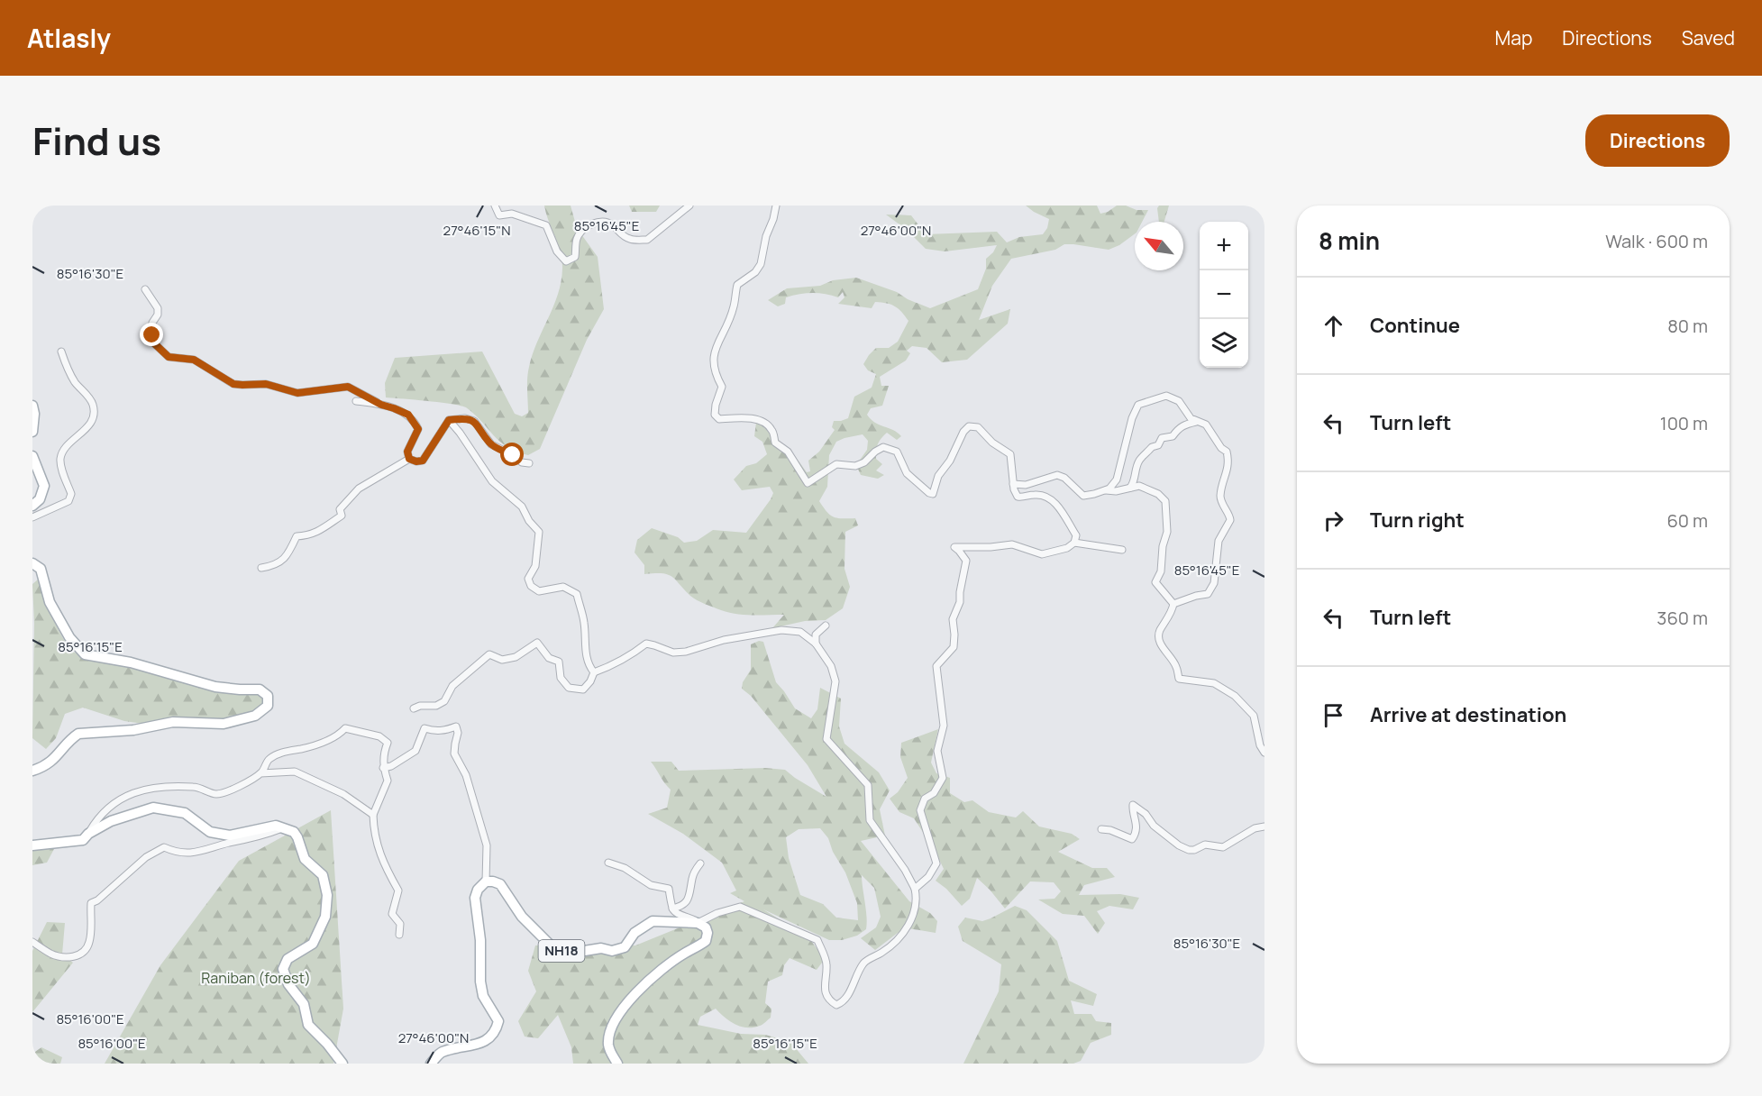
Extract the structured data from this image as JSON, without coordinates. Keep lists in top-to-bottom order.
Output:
{
  "streets": {
    "main road": ["NH18"]
  },
  "parks": ["Raniban (forest)"],
  "north": "top left",
  "page": {
    "header": "Atlasly",
    "nav": ["Map", "Directions", "Saved"],
    "title": "Find us",
    "buttons": "Directions",
    "heading": ["8 min", "Walk · 600 m"],
    "map_buttons": ["+", "−"],
    "list": [
      ["Continue", "80 m"],
      ["Turn left", "100 m"],
      ["Turn right", "60 m"],
      ["Turn left", "360 m"],
      "Arrive at destination"
    ]
  },
  "coordinates": [
    "85°16'45\"E",
    "27°46'15\"N",
    "27°46'00\"N",
    "85°16'30\"E",
    "85°16'15\"E",
    "85°16'00\"E"
  ]
}
